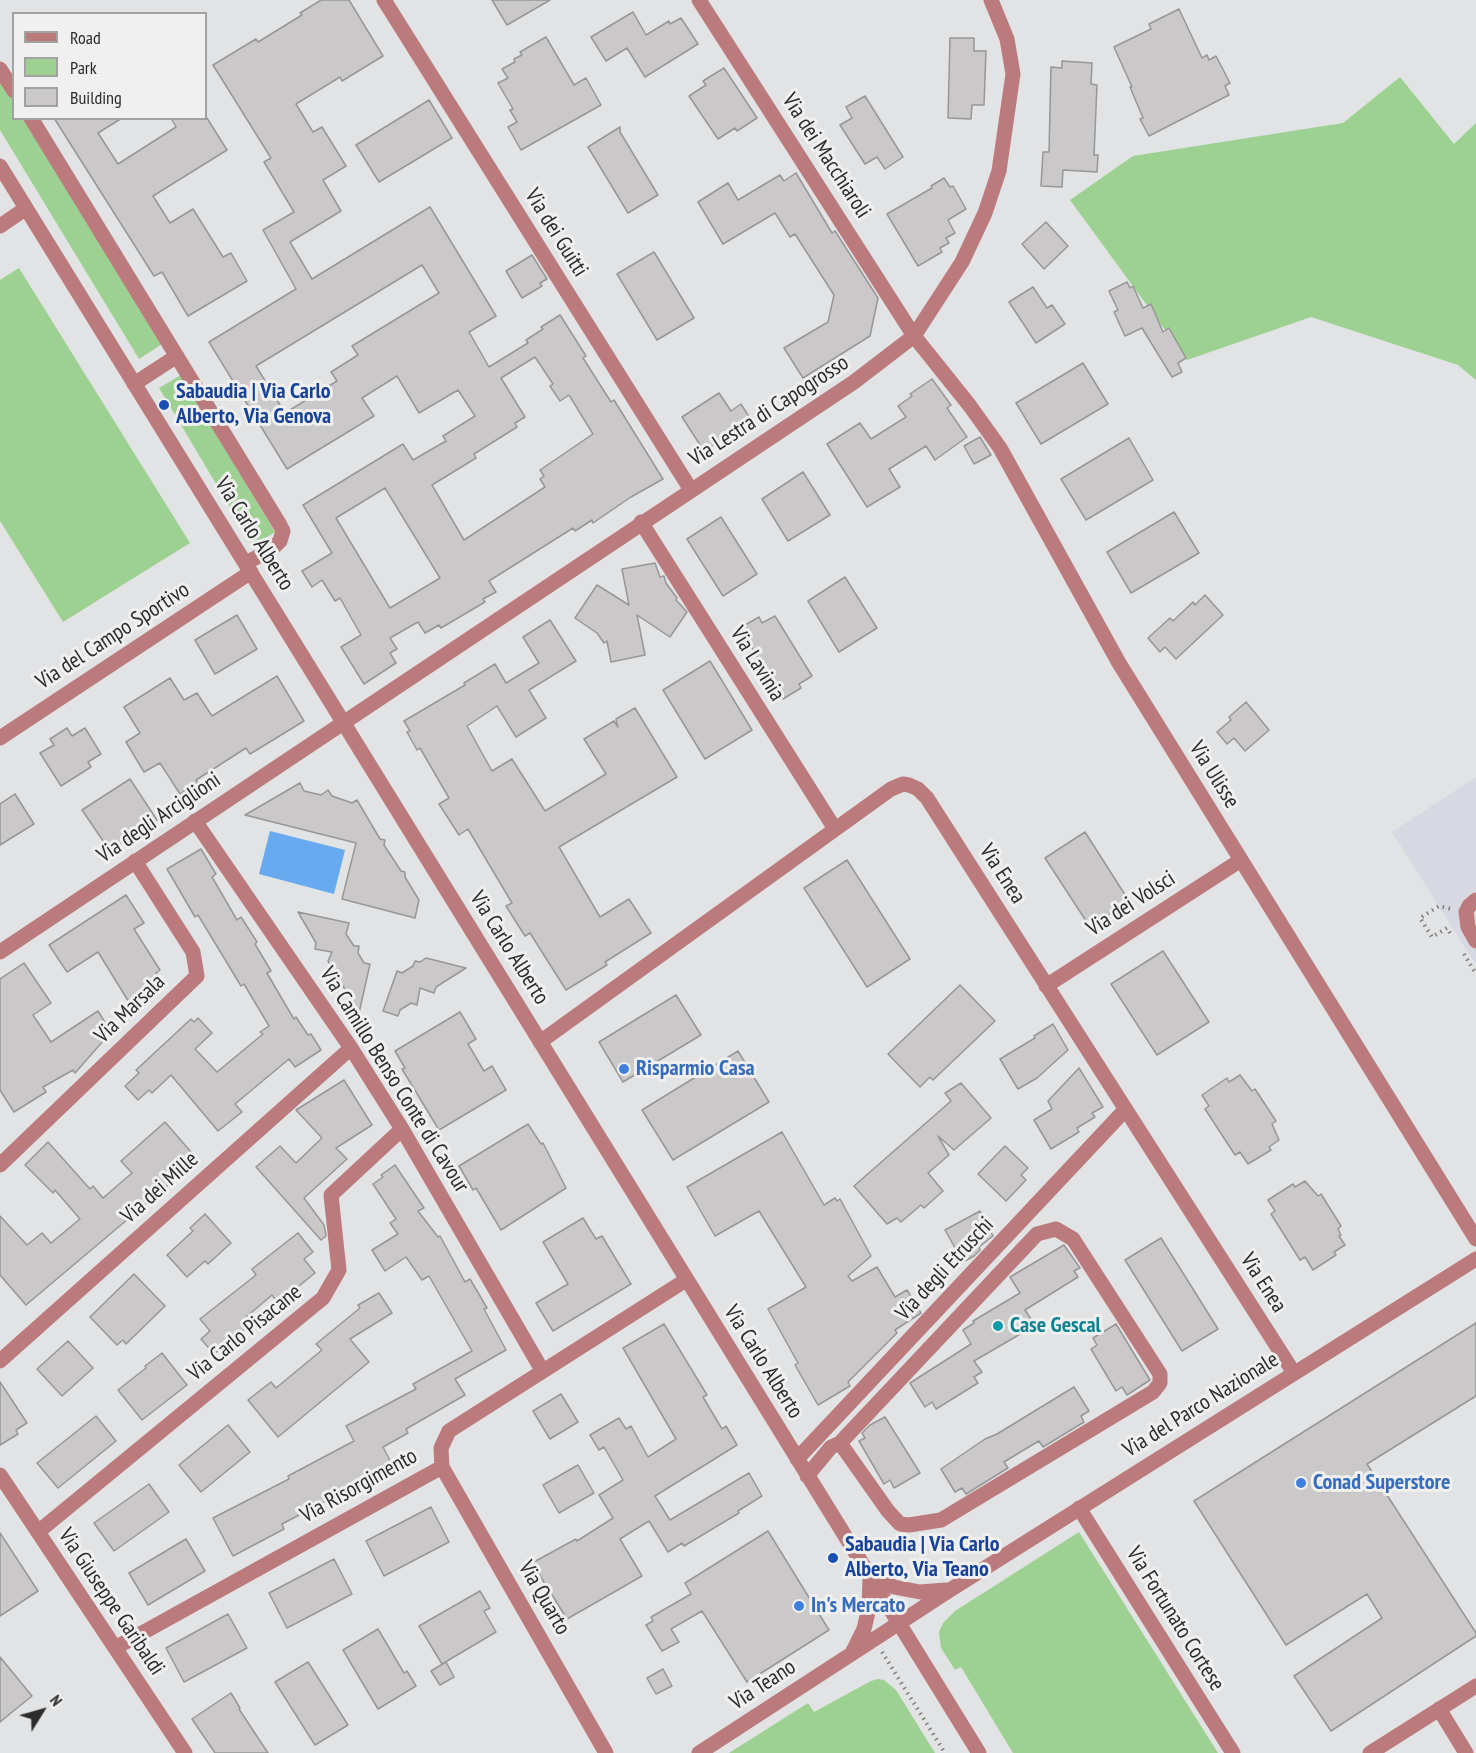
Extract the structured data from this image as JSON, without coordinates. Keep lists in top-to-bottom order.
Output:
{
  "streets": {
    "street": [
      "Via dei Macchiaroli",
      "Via dei Guitti",
      "Via Lestra di Capogrosso",
      "Via Carlo Alberto",
      "Via del Campo Sportivo",
      "Via Lavinia",
      "Via Ulisse",
      "Via degli Arciglioni",
      "Via Enea",
      "Via dei Volsci",
      "Via Marsala",
      "Via Camillo Benso Conte di Cavour",
      "Via dei Mille",
      "Via degli Etruschi",
      "Via Carlo Pisacane",
      "Via del Parco Nazionale",
      "Via Risorgimento",
      "Via Quarto",
      "Via Giuseppe Garibaldi",
      "Via Fortunato Cortese",
      "Via Teano"
    ]
  },
  "crossings": [
    ["Via dei Macchiaroli", "Via Lestra di Capogrosso"],
    ["Via dei Macchiaroli", "Via Ulisse"],
    ["Via dei Guitti", "Via Lestra di Capogrosso"],
    ["Via Lestra di Capogrosso", "Via Carlo Alberto"],
    ["Via Lestra di Capogrosso", "Via Lavinia"],
    ["Via Lestra di Capogrosso", "Via Ulisse"],
    ["Via Lestra di Capogrosso", "Via degli Arciglioni"],
    ["Via Carlo Alberto", "Via del Campo Sportivo"],
    ["Via Carlo Alberto", "Via degli Arciglioni"],
    ["Via Carlo Alberto", "Via Enea"],
    ["Via Carlo Alberto", "Via degli Etruschi"],
    ["Via Carlo Alberto", "Via del Parco Nazionale"],
    ["Via Carlo Alberto", "Via Risorgimento"],
    ["Via Carlo Alberto", "Via Teano"],
    ["Via Lavinia", "Via Enea"],
    ["Via Ulisse", "Via dei Volsci"],
    ["Via degli Arciglioni", "Via Marsala"],
    ["Via degli Arciglioni", "Via Camillo Benso Conte di Cavour"],
    ["Via Enea", "Via dei Volsci"],
    ["Via Enea", "Via degli Etruschi"],
    ["Via Enea", "Via del Parco Nazionale"],
    ["Via Camillo Benso Conte di Cavour", "Via dei Mille"],
    ["Via Camillo Benso Conte di Cavour", "Via Carlo Pisacane"],
    ["Via Camillo Benso Conte di Cavour", "Via Risorgimento"],
    ["Via Carlo Pisacane", "Via Giuseppe Garibaldi"],
    ["Via del Parco Nazionale", "Via Fortunato Cortese"],
    ["Via del Parco Nazionale", "Via Teano"],
    ["Via Risorgimento", "Via Quarto"],
    ["Via Risorgimento", "Via Giuseppe Garibaldi"]
  ],
  "places": [
    "Sabaudia | Via Carlo Alberto, Via Genova",
    "Risparmio Casa",
    "Case Gescal",
    "Conad Superstore",
    "Sabaudia | Via Carlo Alberto, Via Teano",
    "In's Mercato"
  ],
  "legend": ["Road", "Park", "Building"],
  "north": "top right"
}
